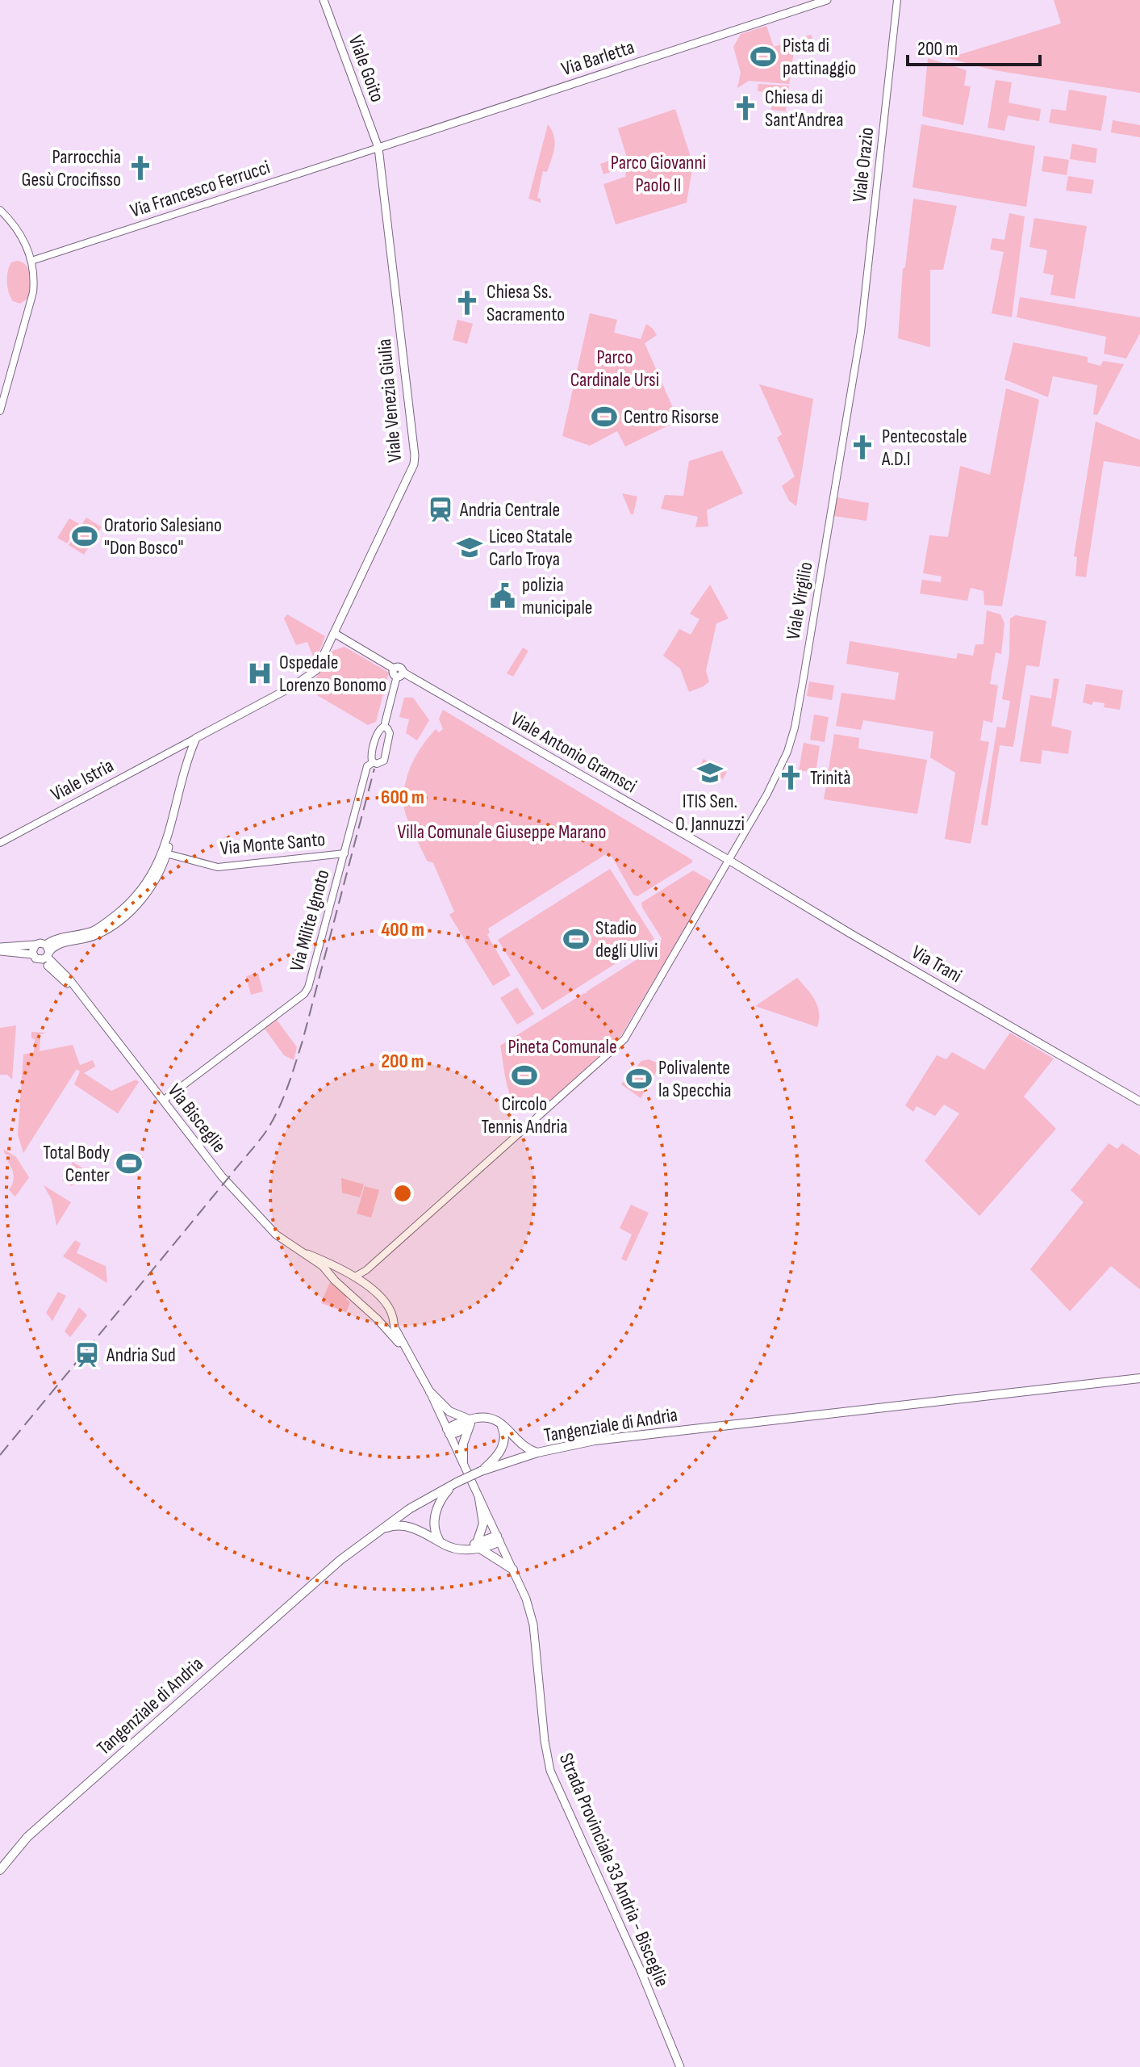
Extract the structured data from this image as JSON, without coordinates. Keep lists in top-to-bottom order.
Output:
{
  "streets": {
    "main road": [
      "Via Barletta",
      "Viale Goito",
      "Viale Venezia Giulia",
      "Viale Antonio Gramsci",
      "Viale Istria",
      "Via Trani",
      "Via Bisceglie",
      "Tangenziale di Andria",
      "Strada Provinciale 33 Andria - Bisceglie"
    ],
    "street": [
      "Viale Orazio",
      "Via Francesco Ferrucci",
      "Viale Virgilio",
      "Via Monte Santo",
      "Via Milite Ignoto"
    ]
  },
  "crossings": [
    ["Via Barletta", "Viale Goito"],
    ["Via Barletta", "Via Francesco Ferrucci"],
    ["Via Barletta", "Viale Venezia Giulia"],
    ["Viale Goito", "Via Francesco Ferrucci"],
    ["Viale Goito", "Viale Venezia Giulia"],
    ["Viale Orazio", "Viale Virgilio"],
    ["Via Francesco Ferrucci", "Viale Venezia Giulia"],
    ["Viale Venezia Giulia", "Viale Antonio Gramsci"],
    ["Viale Venezia Giulia", "Viale Istria"],
    ["Viale Virgilio", "Viale Antonio Gramsci"],
    ["Viale Virgilio", "Via Trani"],
    ["Viale Virgilio", "Via Bisceglie"],
    ["Viale Antonio Gramsci", "Viale Istria"],
    ["Viale Antonio Gramsci", "Via Milite Ignoto"],
    ["Viale Antonio Gramsci", "Via Trani"],
    ["Via Monte Santo", "Via Milite Ignoto"],
    ["Via Milite Ignoto", "Via Bisceglie"],
    ["Via Bisceglie", "Strada Provinciale 33 Andria - Bisceglie"]
  ],
  "parks": [
    "Parco Giovanni Paolo II",
    "Parco Cardinale Ursi",
    "Villa Comunale Giuseppe Marano",
    "Pineta Comunale"
  ],
  "places": {
    "sports": [
      "Pista di pattinaggio",
      "Centro Risorse",
      "Oratorio Salesiano \"Don Bosco\"",
      "Stadio degli Ulivi",
      "Circolo Tennis Andria",
      "Polivalente la Specchia",
      "Total Body Center"
    ],
    "church": [
      "Chiesa di Sant'Andrea",
      "Parrocchia Gesù Crocifisso",
      "Chiesa Ss. Sacramento",
      "Pentecostale A.D.I",
      "Trinità"
    ],
    "station": ["Andria Centrale", "Andria Sud"],
    "school or university": ["Liceo Statale Carlo Troya", "ITIS Sen. O. Jannuzzi"],
    "public building": ["polizia municipale"],
    "hospital": ["Ospedale Lorenzo Bonomo"]
  },
  "scale_bar": "200 m",
  "rings": ["600 m", "400 m", "200 m"]
}
